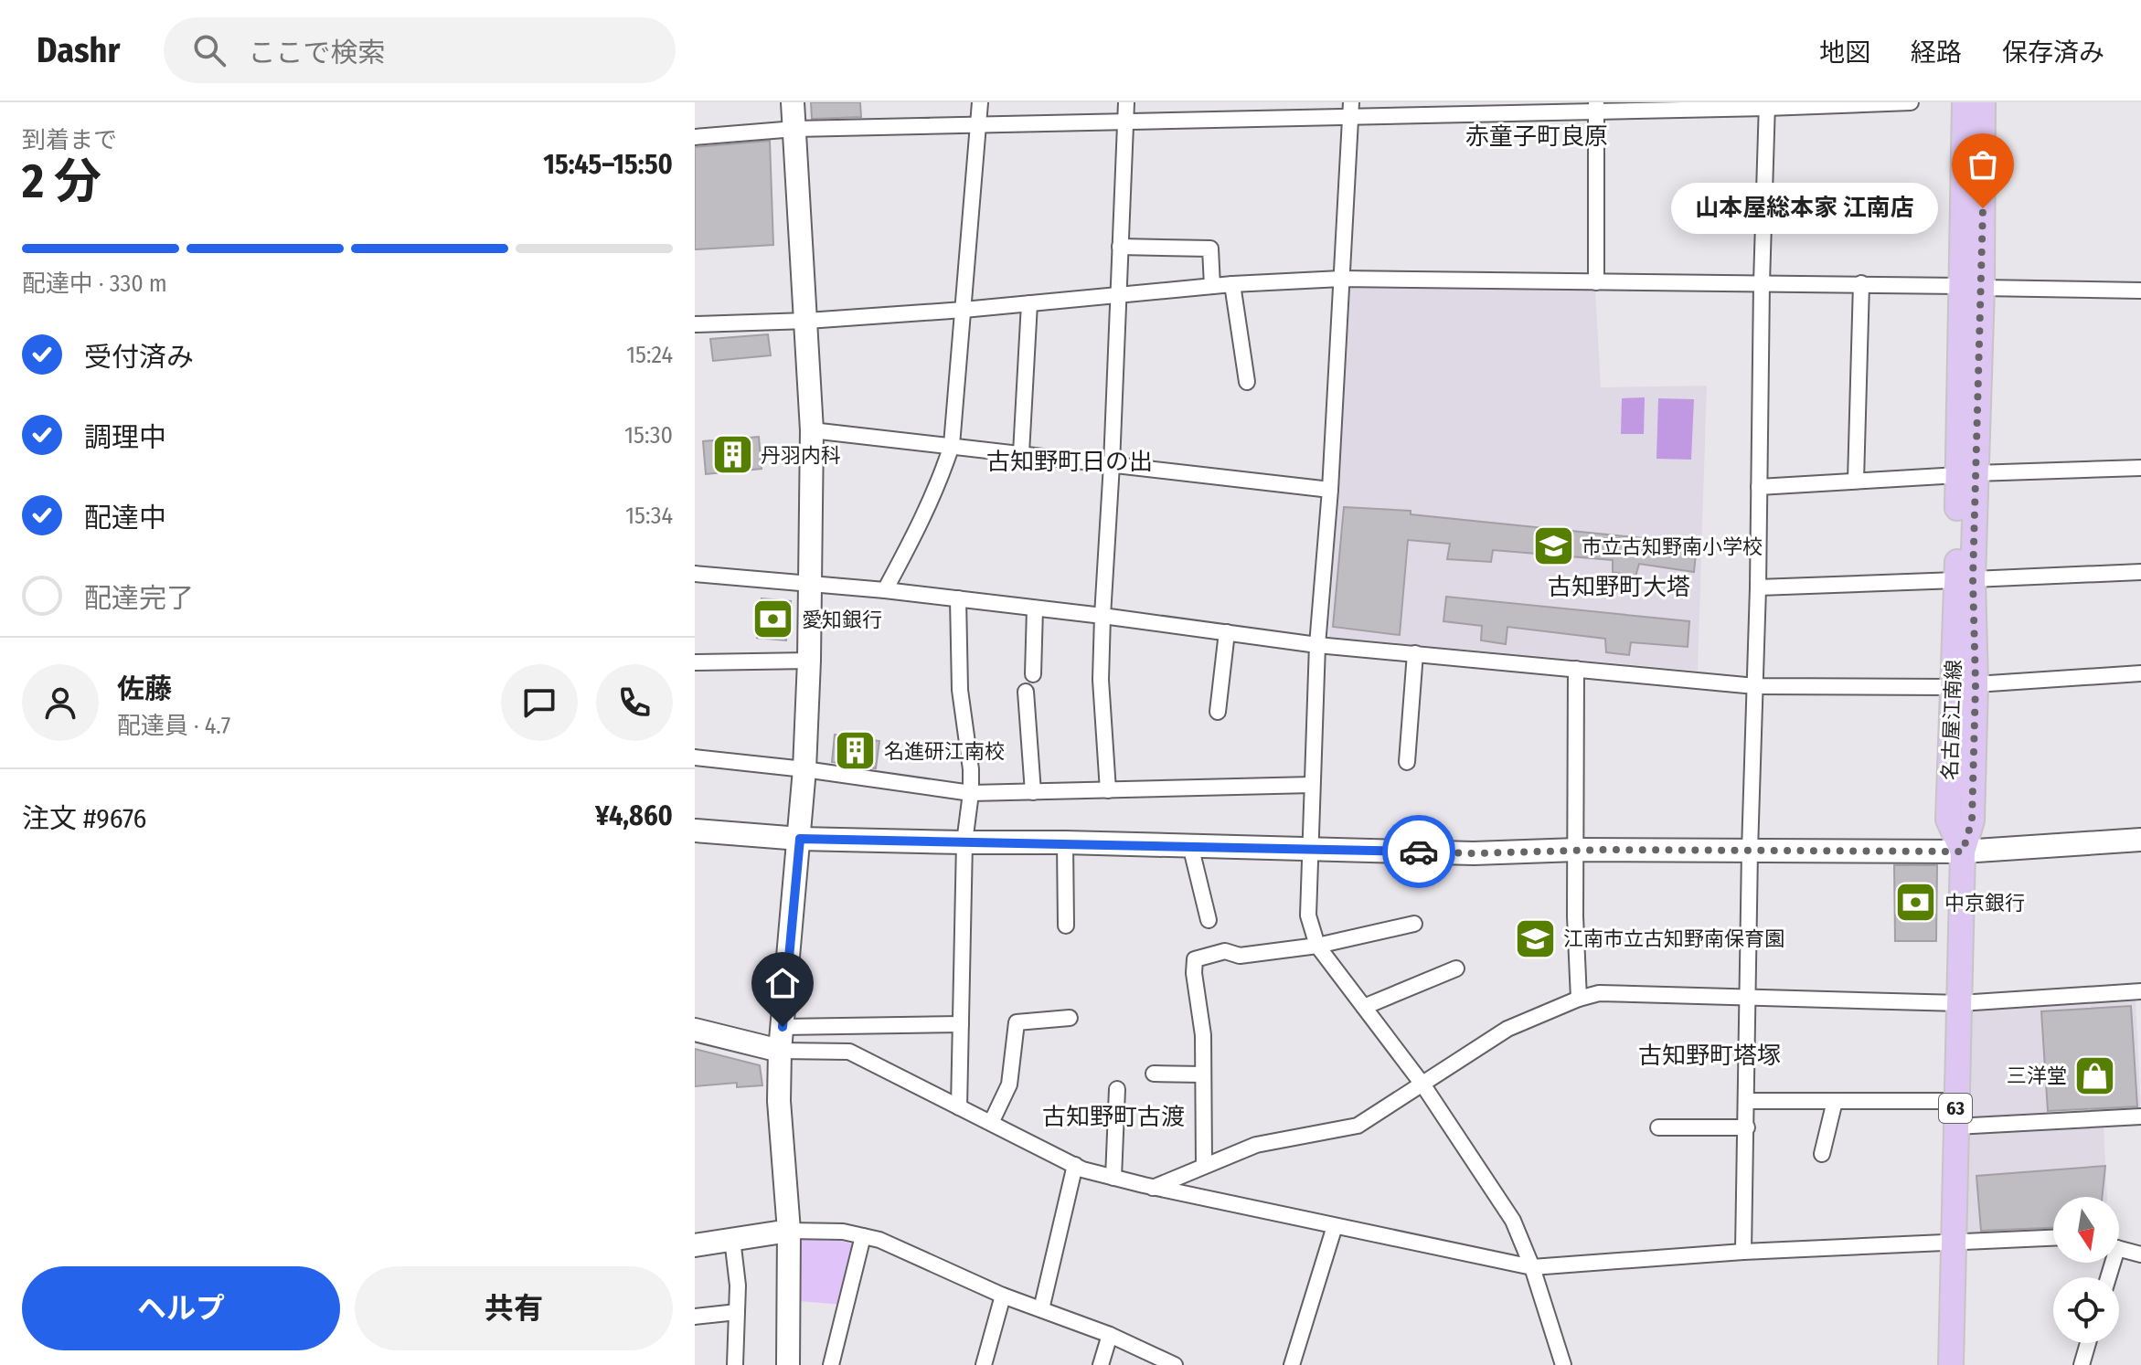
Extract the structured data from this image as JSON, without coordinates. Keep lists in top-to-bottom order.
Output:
{
  "streets": {
    "main road": ["名古屋江南線", "63"]
  },
  "districts": [
    "赤童子町良原",
    "古知野町日の出",
    "古知野町大塔",
    "古知野町塔塚",
    "古知野町古渡"
  ],
  "places": {
    "other": ["山本屋総本家 江南店"],
    "building": ["丹羽内科", "名進研江南校"],
    "school or university": ["市立古知野南小学校", "江南市立古知野南保育園"],
    "bank": ["愛知銀行", "中京銀行"],
    "shop": ["三洋堂"]
  },
  "north": "bottom",
  "page": {
    "header": "Dashr",
    "search": "ここで検索",
    "nav": ["地図", "経路", "保存済み"],
    "heading": ["2 分", "到着まで", "15:45–15:50"],
    "panel": [
      "佐藤",
      "配達員 · 4.7",
      "注文 #9676",
      "¥4,860"
    ],
    "bubble": "山本屋総本家 江南店",
    "bar": "配達中 · 330 m",
    "list": [
      ["受付済み", "15:24"],
      ["調理中", "15:30"],
      ["配達中", "15:34"],
      "配達完了"
    ],
    "buttons": ["ヘルプ", "共有"]
  }
}
